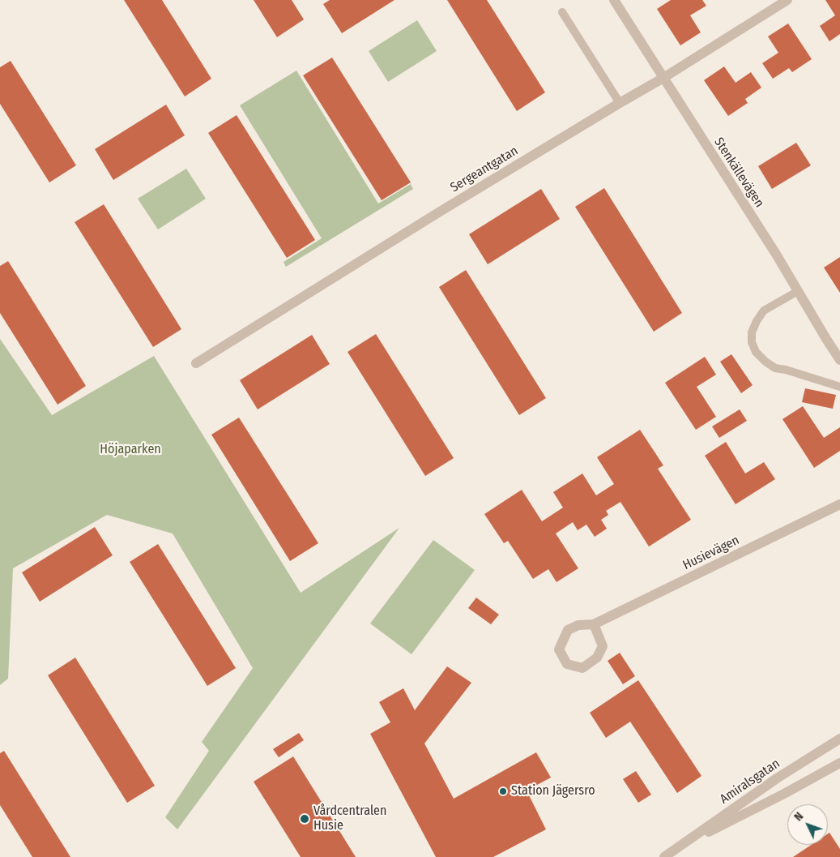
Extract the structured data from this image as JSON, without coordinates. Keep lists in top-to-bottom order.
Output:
{
  "streets": {
    "street": [
      "Sergeantgatan",
      "Stenkällevägen",
      "Husievägen",
      "Amiralsgatan"
    ]
  },
  "crossings": [
    ["Sergeantgatan", "Stenkällevägen"]
  ],
  "parks": ["Höjaparken"],
  "places": ["Station Jägersro", "Vårdcentralen Husie"],
  "north": "top left"
}
